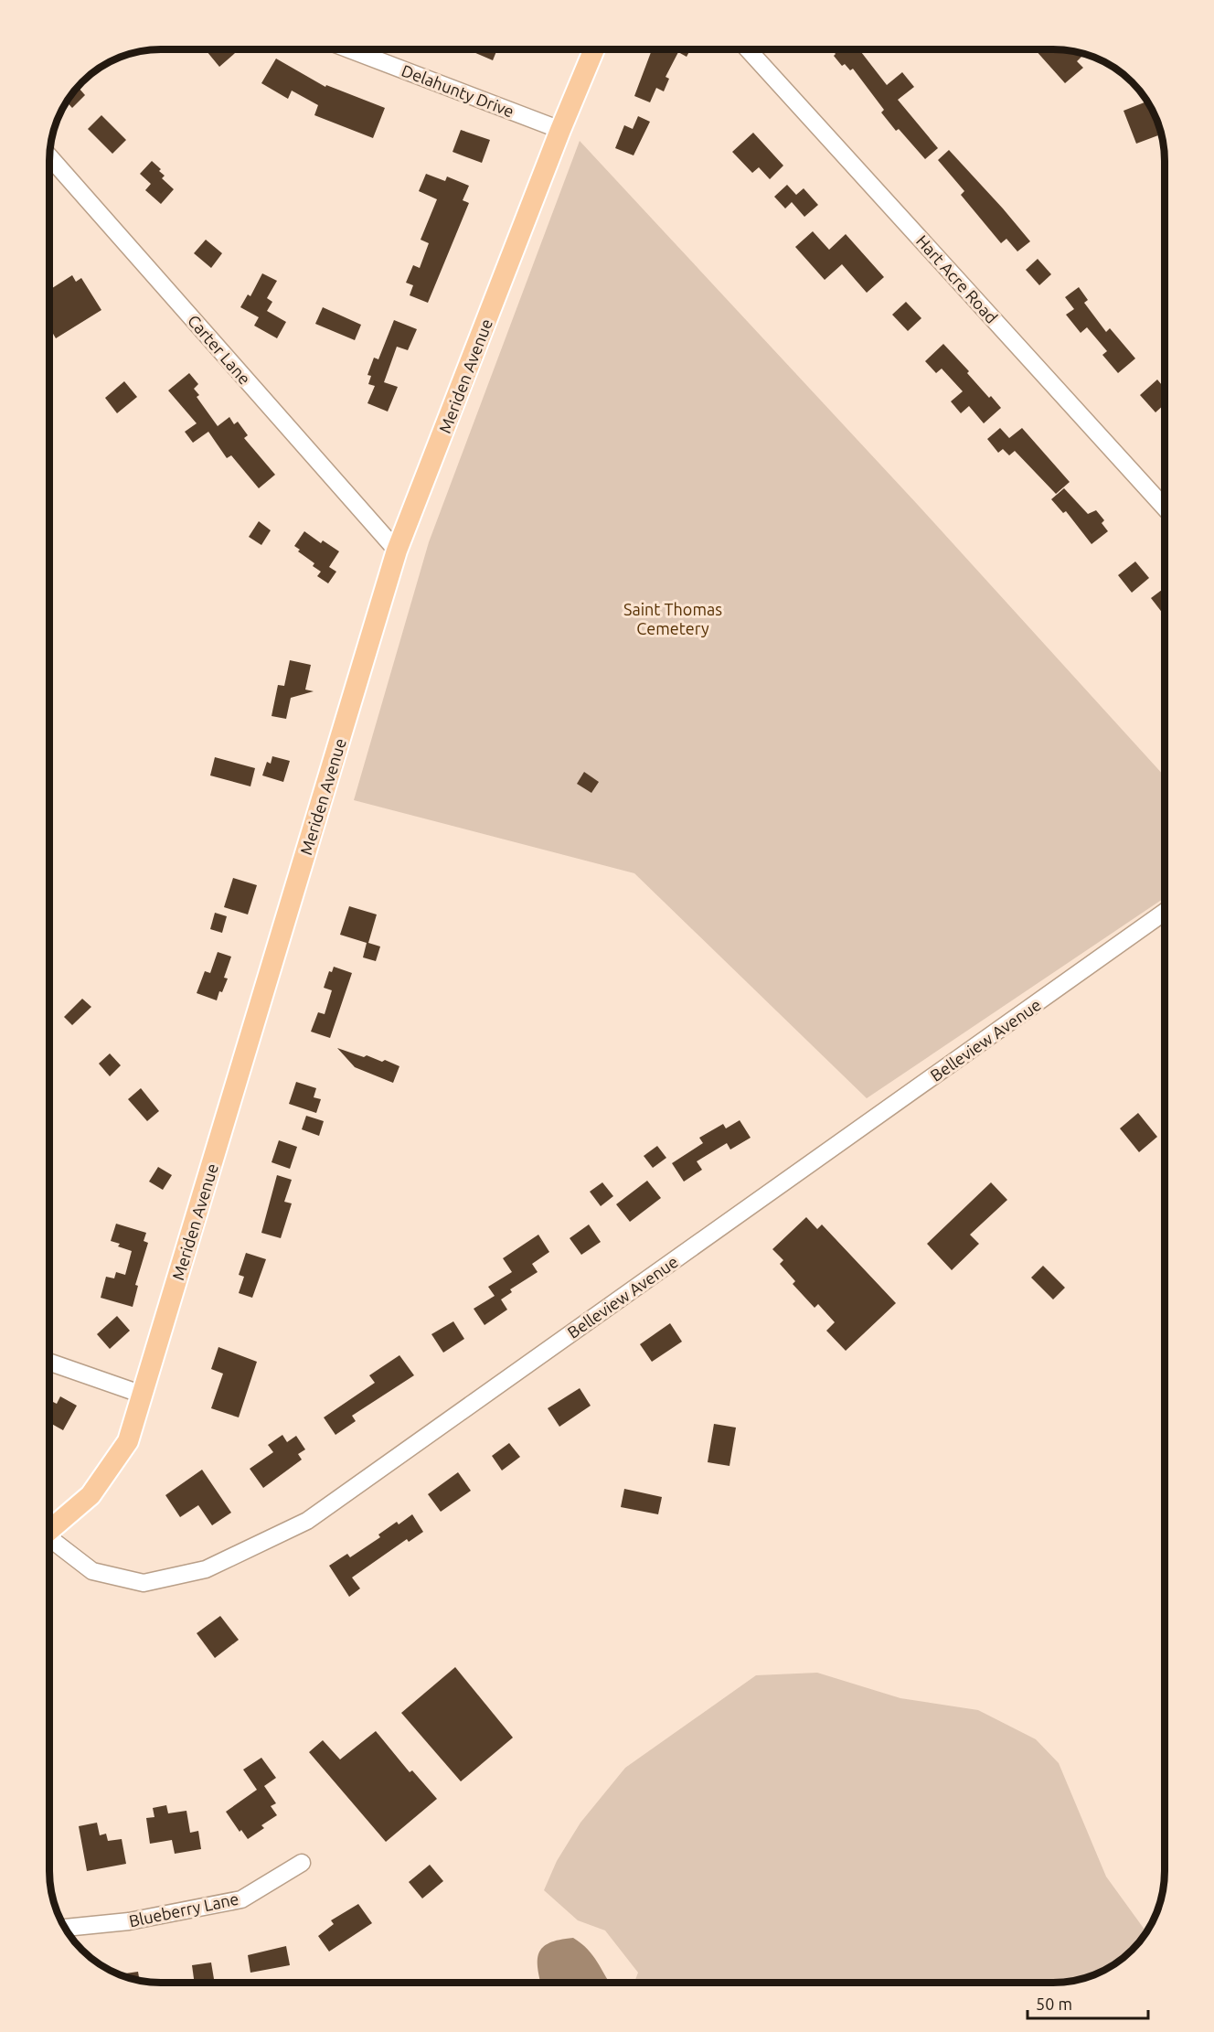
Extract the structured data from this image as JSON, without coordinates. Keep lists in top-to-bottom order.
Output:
{
  "streets": {
    "main road": ["Meriden Avenue"],
    "street": [
      "Delahunty Drive",
      "Hart Acre Road",
      "Carter Lane",
      "Belleview Avenue",
      "Blueberry Lane"
    ]
  },
  "crossings": [
    ["Delahunty Drive", "Meriden Avenue"],
    ["Carter Lane", "Meriden Avenue"]
  ],
  "parks": ["Saint Thomas Cemetery"],
  "scale_bar": "50 m"
}
